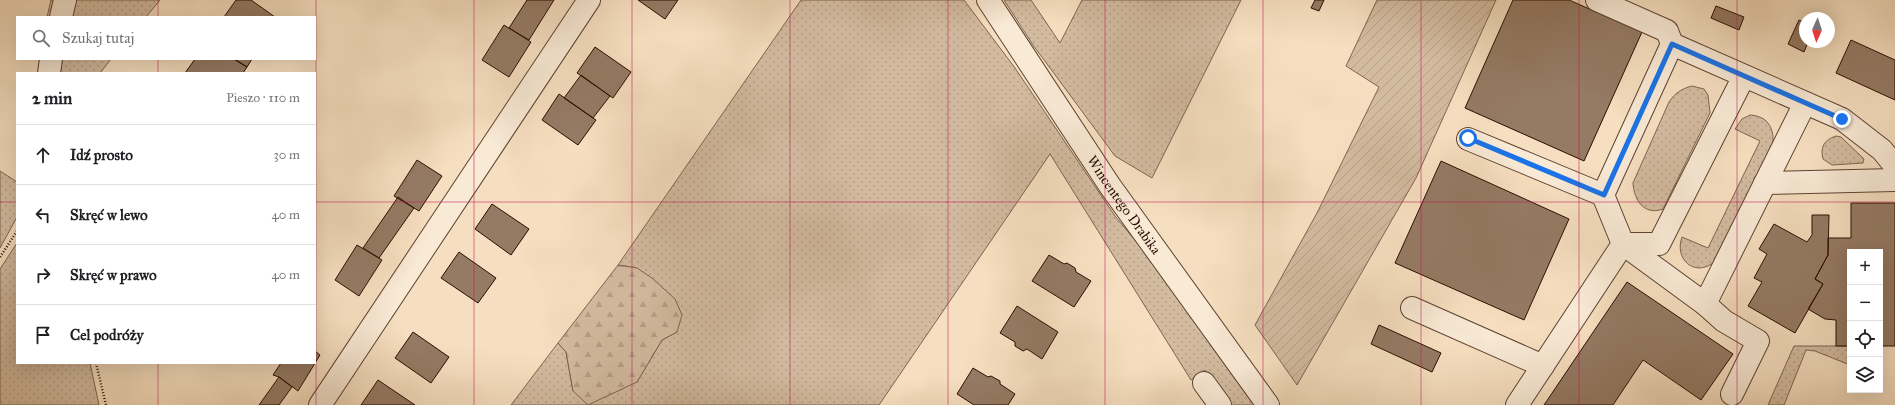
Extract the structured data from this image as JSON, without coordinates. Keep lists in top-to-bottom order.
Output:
{
  "streets": {
    "street": ["Wincentego Drabika"]
  },
  "north": "bottom",
  "page": {
    "search": "Szukaj tutaj",
    "heading": ["2 min", "Pieszo · 110 m"],
    "list": [
      ["Idź prosto", "30 m"],
      ["Skręć w lewo", "40 m"],
      ["Skręć w prawo", "40 m"],
      "Cel podróży"
    ],
    "map_buttons": ["+", "−"]
  }
}
